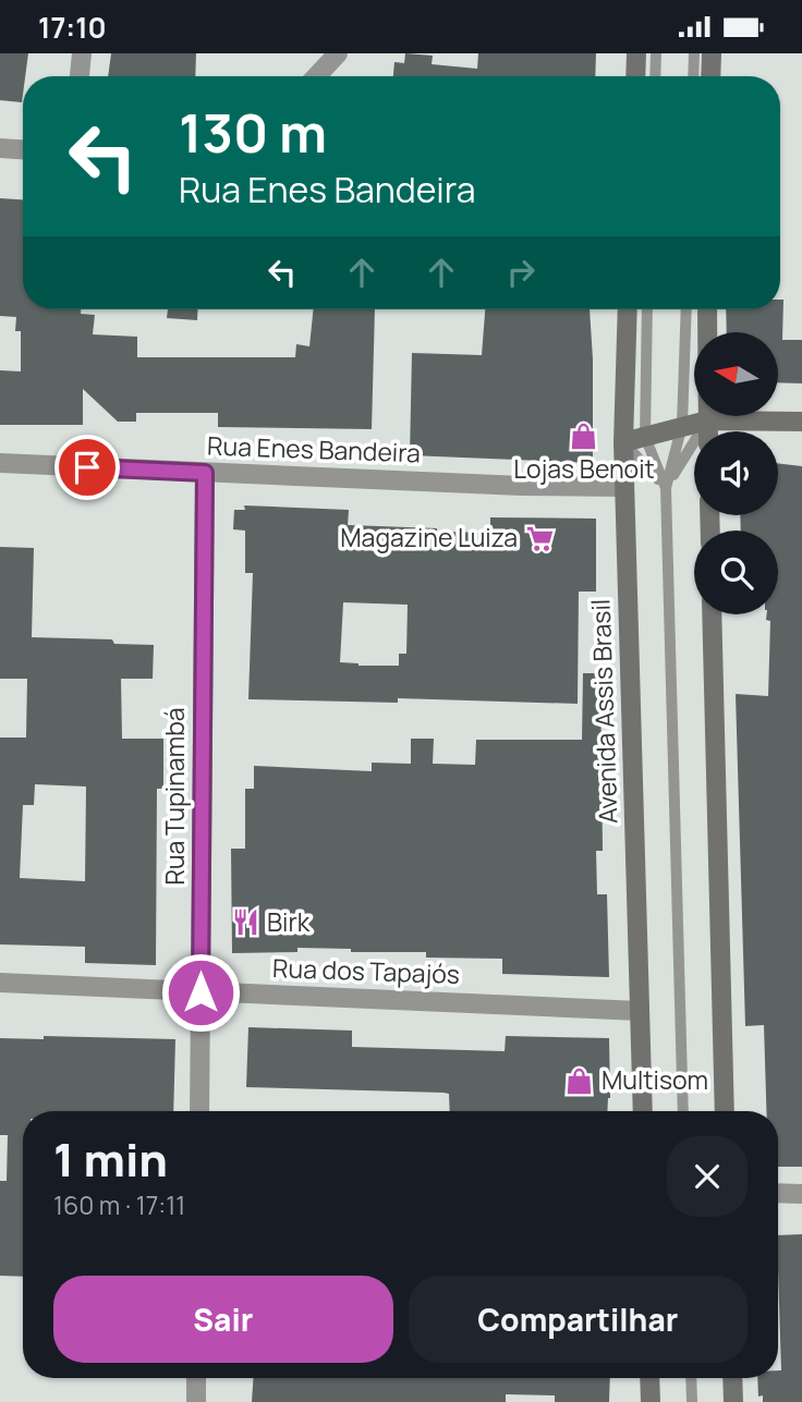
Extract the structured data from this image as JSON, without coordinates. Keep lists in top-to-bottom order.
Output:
{
  "streets": {
    "main road": ["Avenida Assis Brasil"],
    "street": ["Rua Enes Bandeira", "Rua Tupinambá", "Rua dos Tapajós"]
  },
  "crossings": [
    ["Rua Enes Bandeira", "Avenida Assis Brasil"],
    ["Rua Enes Bandeira", "Rua Tupinambá"],
    ["Avenida Assis Brasil", "Rua dos Tapajós"],
    ["Rua Tupinambá", "Rua dos Tapajós"]
  ],
  "places": {
    "shop": ["Lojas Benoit", "Multisom"],
    "supermarket": ["Magazine Luiza"],
    "restaurant": ["Birk"]
  },
  "north": "left",
  "page": {
    "status": "17:10",
    "turn": ["130 m", "Rua Enes Bandeira"],
    "heading": ["1 min", "160 m · 17:11"],
    "buttons": ["Sair", "Compartilhar"]
  }
}
